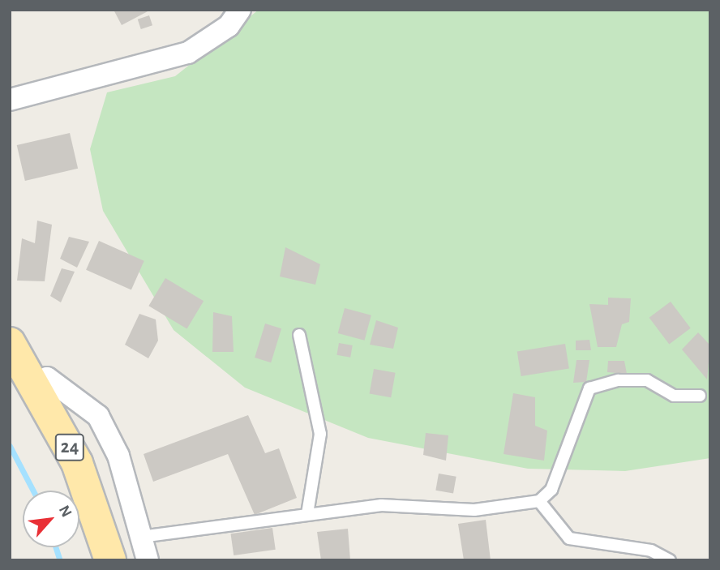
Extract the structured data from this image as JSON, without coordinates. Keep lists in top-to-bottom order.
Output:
{
  "streets": {
    "main road": ["24"]
  },
  "north": "top right"
}
